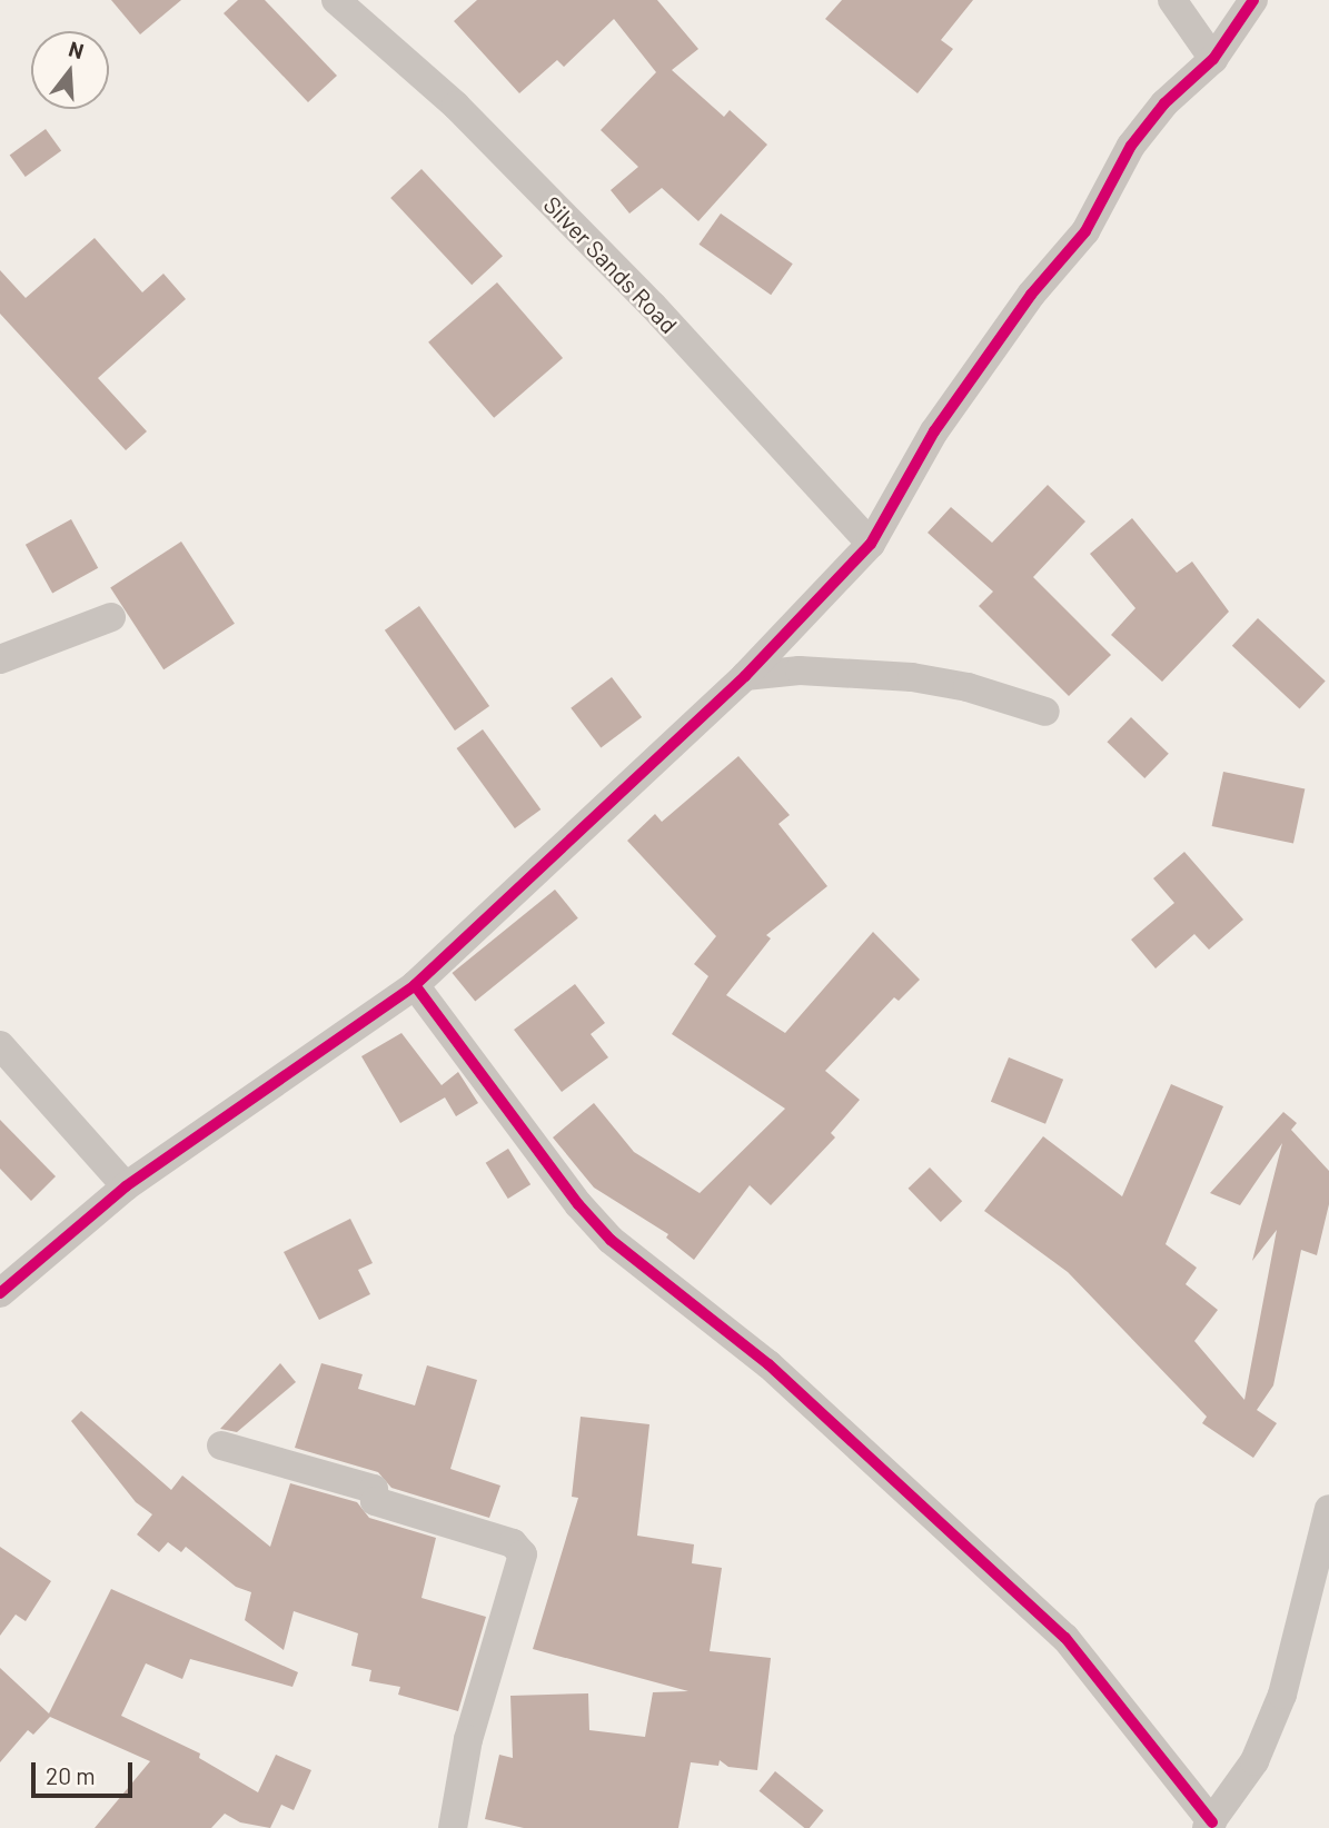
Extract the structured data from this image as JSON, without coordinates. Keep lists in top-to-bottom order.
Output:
{
  "streets": {
    "street": ["Silver Sands Road"]
  },
  "scale_bar": "20 m",
  "north": "top"
}
